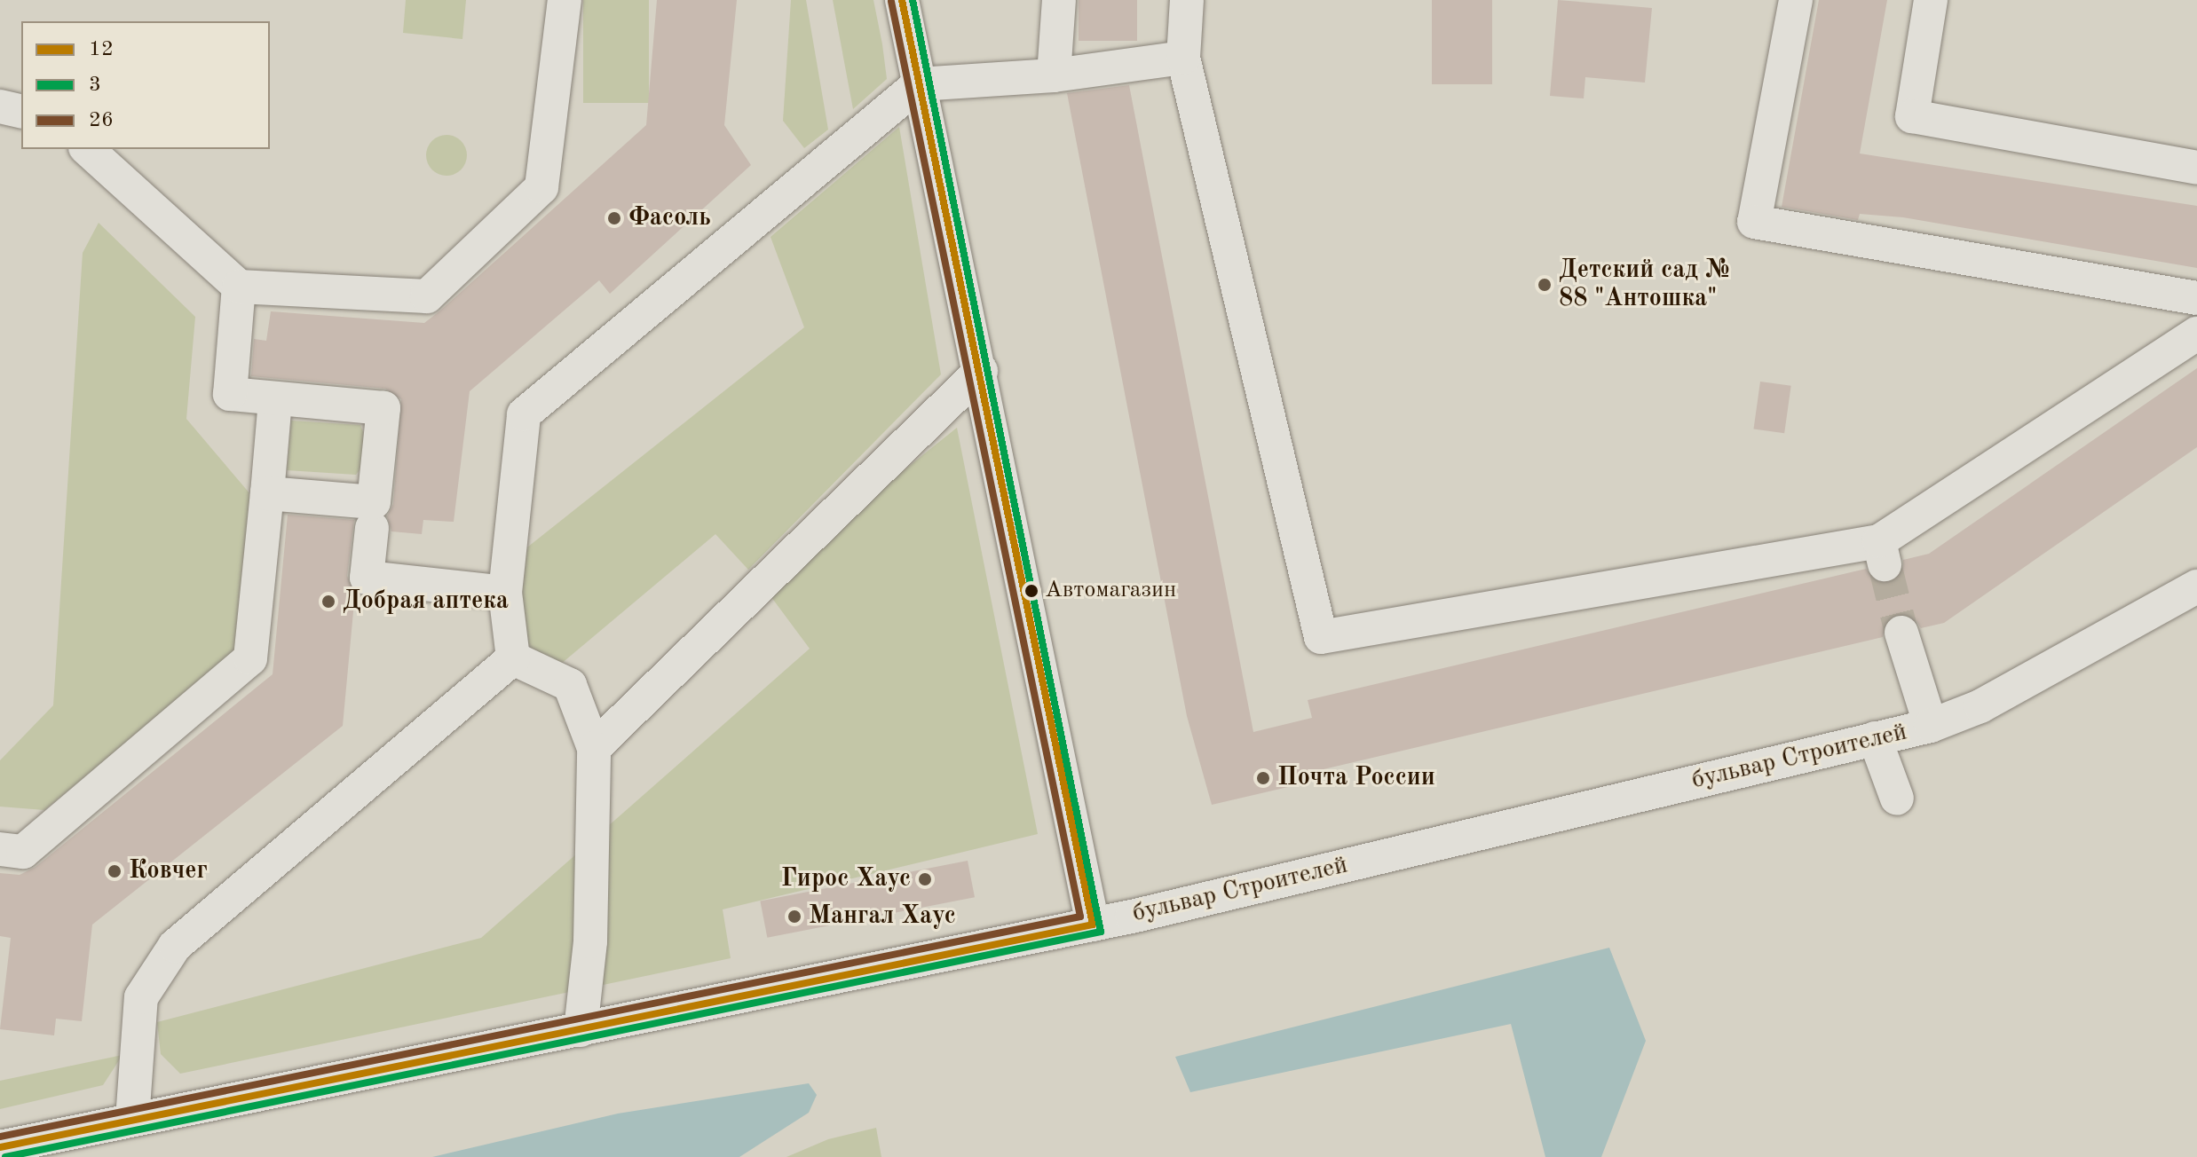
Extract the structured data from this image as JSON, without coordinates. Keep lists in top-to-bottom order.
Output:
{
  "streets": {
    "street": ["бульвар Строителей"]
  },
  "places": [
    "Фасоль",
    "Детский сад № 88 \"Антошка\"",
    "Автомагазин",
    "Добрая аптека",
    "Почта России",
    "Ковчег",
    "Гирос Хаус",
    "Мангал Хаус"
  ],
  "lines": ["transit line 12", "transit line 3", "transit line 26"],
  "legend": ["12", "3", "26"]
}
